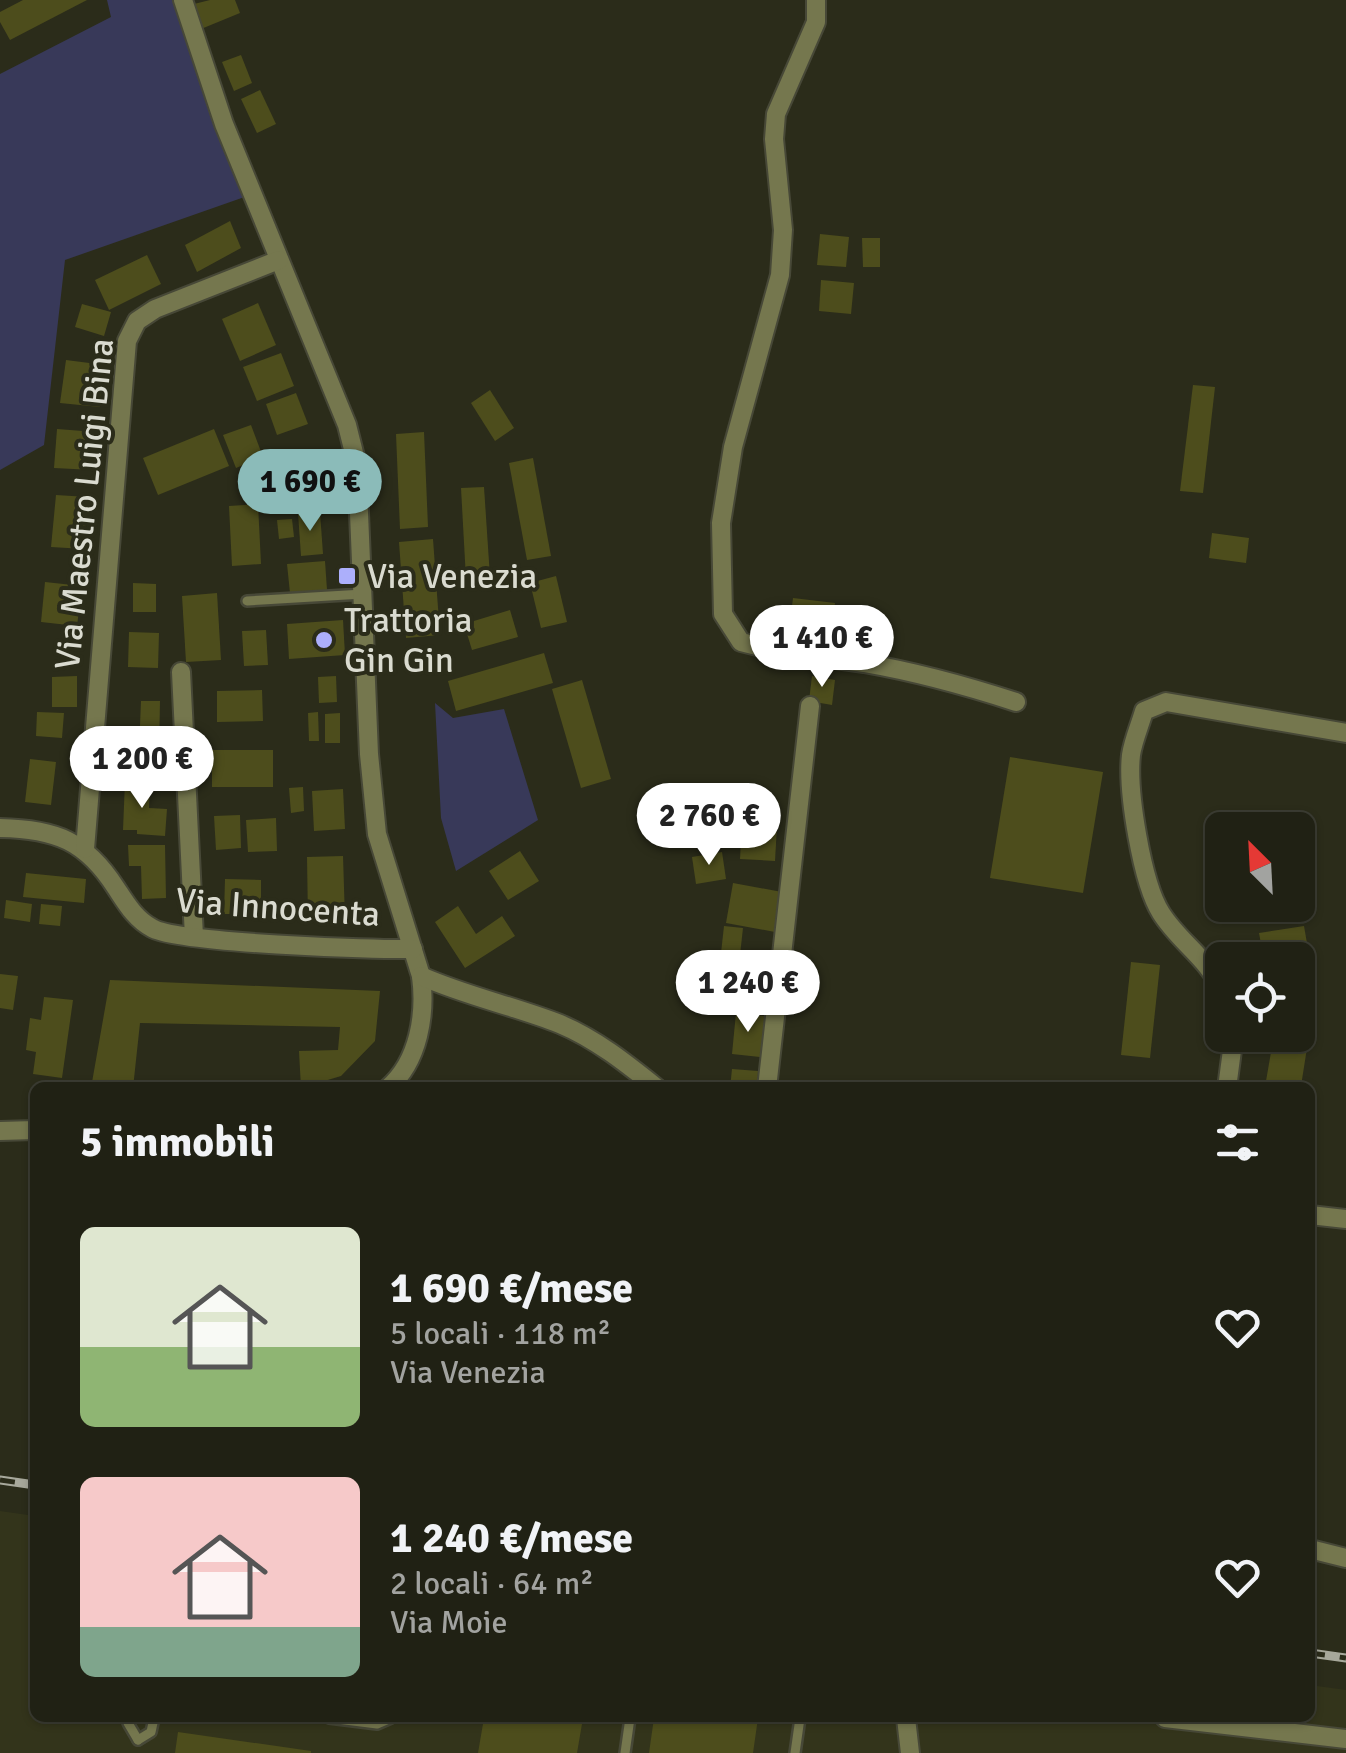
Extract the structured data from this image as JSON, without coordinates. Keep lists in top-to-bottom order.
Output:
{
  "streets": {
    "street": ["Via Maestro Luigi Bina", "Via Innocenta"]
  },
  "crossings": [
    ["Via Maestro Luigi Bina", "Via Innocenta"]
  ],
  "places": {
    "transit": ["Via Venezia"],
    "other": ["Trattoria Gin Gin"]
  },
  "north": "top left",
  "page": {
    "price": [
      "1 690 €",
      "1 410 €",
      "1 200 €",
      "2 760 €",
      "1 240 €"
    ],
    "heading": "5 immobili",
    "list": [
      {
        "name": "1 690 €/mese",
        "note": "5 locali · 118 m² · Via Venezia"
      },
      {
        "name": "1 240 €/mese",
        "note": "2 locali · 64 m² · Via Moie"
      }
    ]
  }
}
